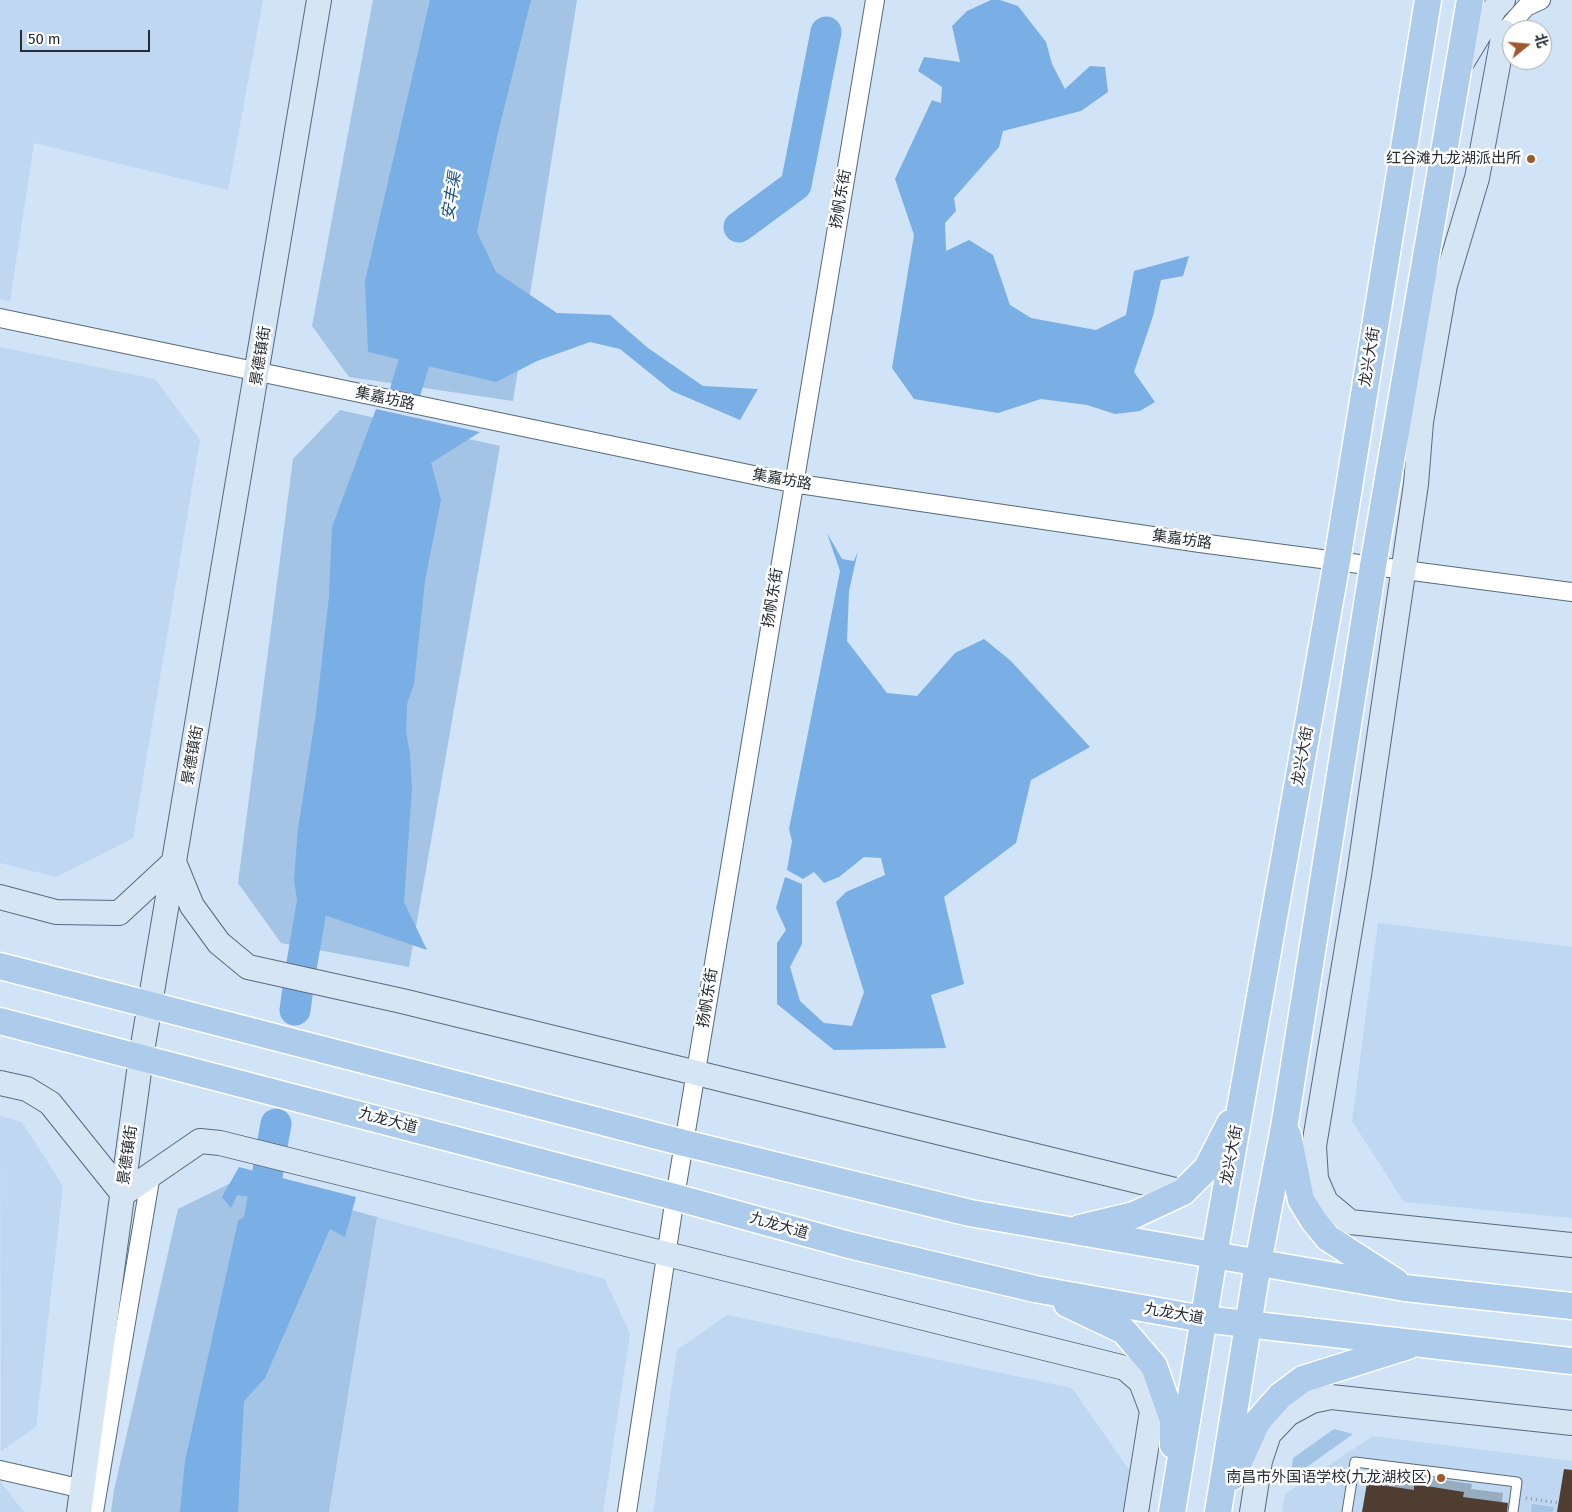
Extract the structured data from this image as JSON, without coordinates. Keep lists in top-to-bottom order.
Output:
{
  "streets": {
    "main road": ["景德镇街", "龙兴大街", "九龙大道"],
    "street": ["扬帆东街", "集嘉坊路"]
  },
  "crossings": [
    ["扬帆东街", "集嘉坊路"],
    ["扬帆东街", "九龙大道"],
    ["景德镇街", "集嘉坊路"],
    ["景德镇街", "九龙大道"],
    ["龙兴大街", "集嘉坊路"],
    ["龙兴大街", "九龙大道"]
  ],
  "water": ["安丰渠"],
  "places": ["红谷滩九龙湖派出所", "南昌市外国语学校(九龙湖校区)"],
  "scale_bar": "50 m",
  "north": "right"
}
